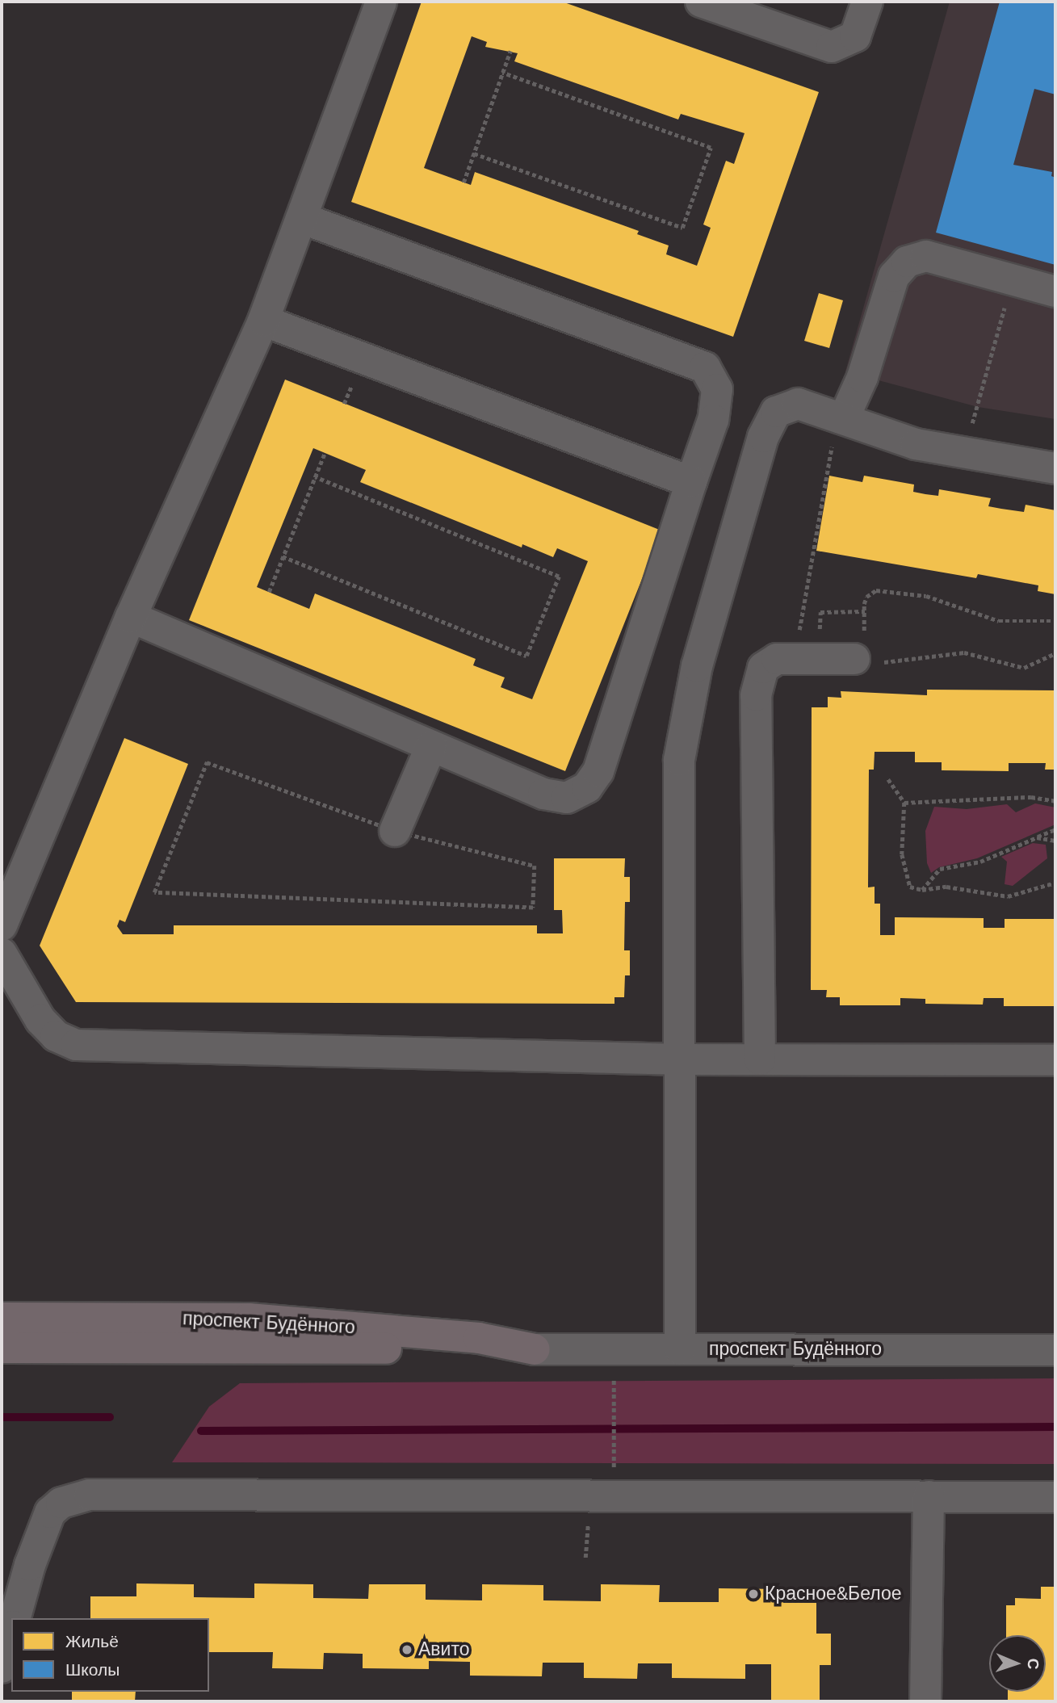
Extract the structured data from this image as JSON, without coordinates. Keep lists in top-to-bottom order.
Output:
{
  "streets": {
    "main road": ["проспект Будённого"]
  },
  "places": ["Красное&Белое", "Авито"],
  "legend": ["Жильё", "Школы"],
  "north": "right"
}
